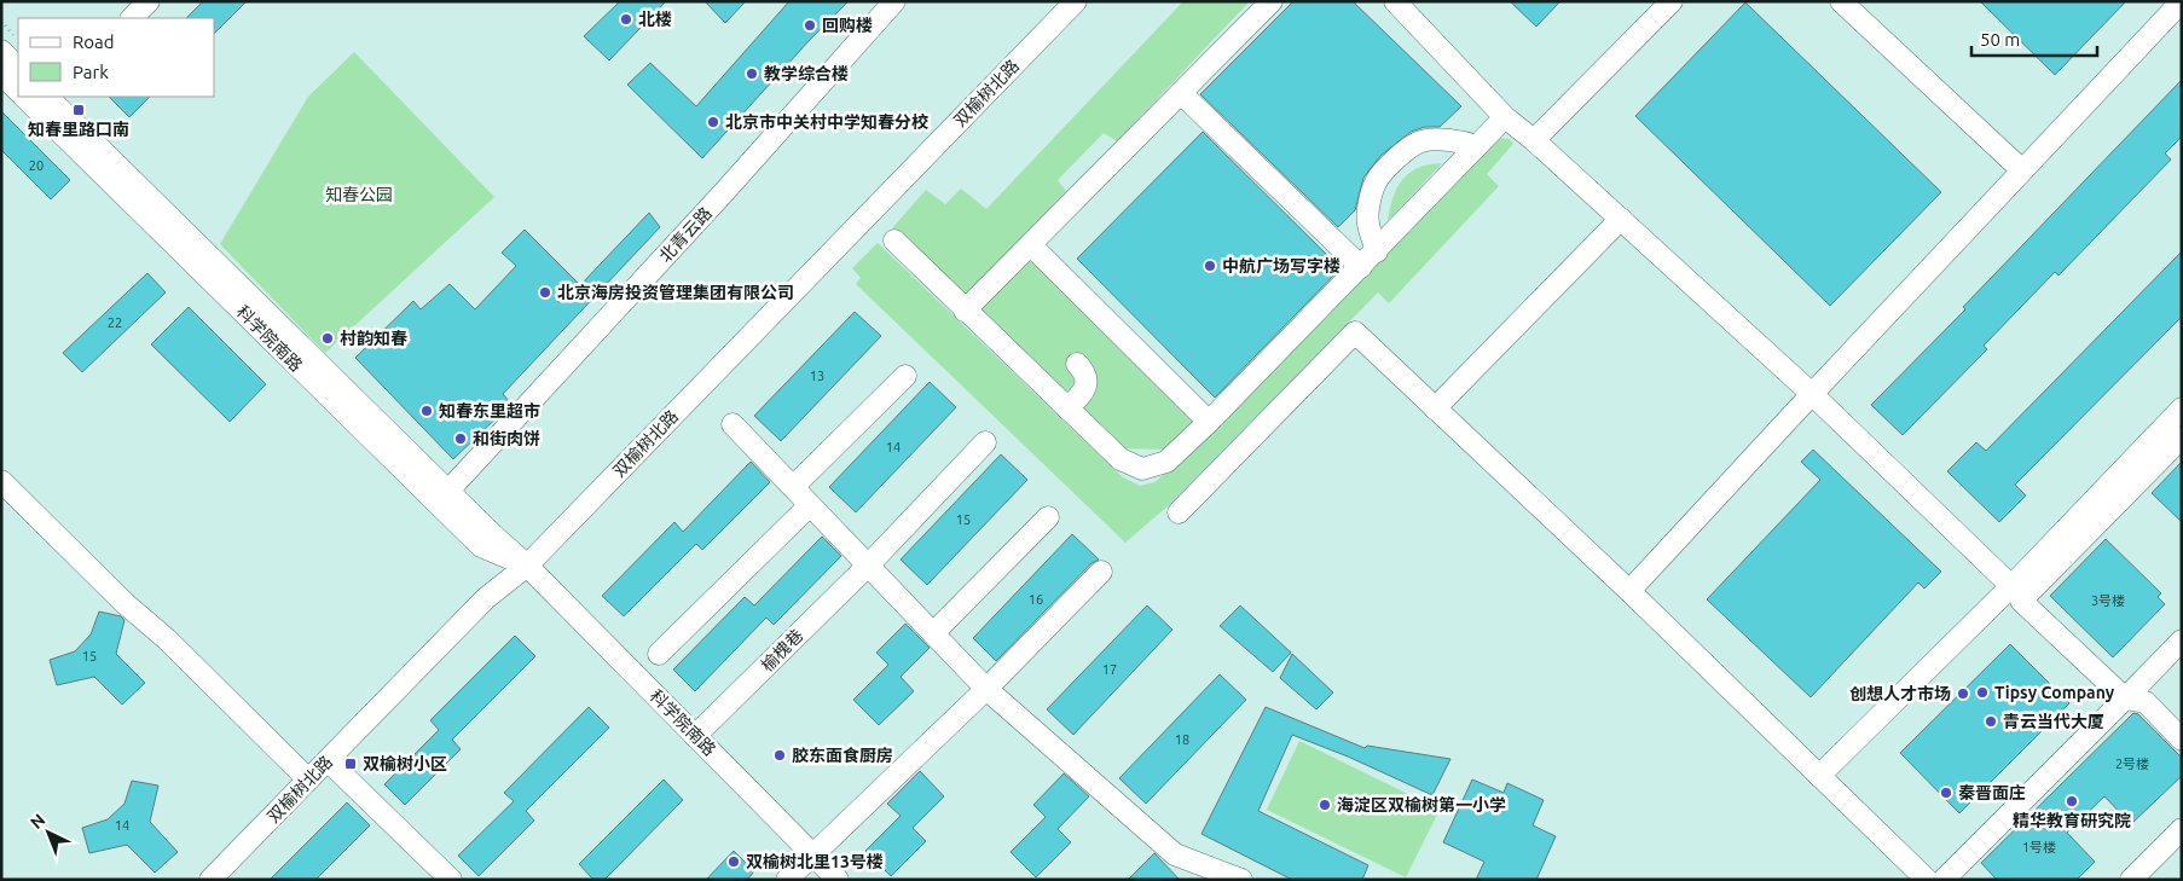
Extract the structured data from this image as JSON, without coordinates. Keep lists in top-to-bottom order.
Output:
{
  "streets": {
    "street": [
      "双榆树北路",
      "北青云路",
      "科学院南路",
      "榆槐巷"
    ]
  },
  "crossings": [
    ["双榆树北路", "科学院南路"],
    ["北青云路", "科学院南路"],
    ["科学院南路", "榆槐巷"]
  ],
  "parks": ["知春公园"],
  "places": {
    "other": [
      "北楼",
      "回购楼",
      "教学综合楼",
      "北京市中关村中学知春分校",
      "中航广场写字楼",
      "北京海房投资管理集团有限公司",
      "村韵知春",
      "知春东里超市",
      "和街肉饼",
      "Tipsy Company",
      "创想人才市场",
      "青云当代大厦",
      "胶东面食厨房",
      "秦晋面庄",
      "精华教育研究院",
      "海淀区双榆树第一小学",
      "双榆树北里13号楼"
    ],
    "transit": ["知春里路口南", "双榆树小区"]
  },
  "house_numbers": [
    "20",
    "22",
    "13",
    "14",
    "15",
    "16",
    "3号楼",
    "15",
    "17",
    "18",
    "2号楼",
    "14",
    "1号楼"
  ],
  "legend": ["Road", "Park"],
  "scale_bar": "50 m",
  "north": "top left"
}
